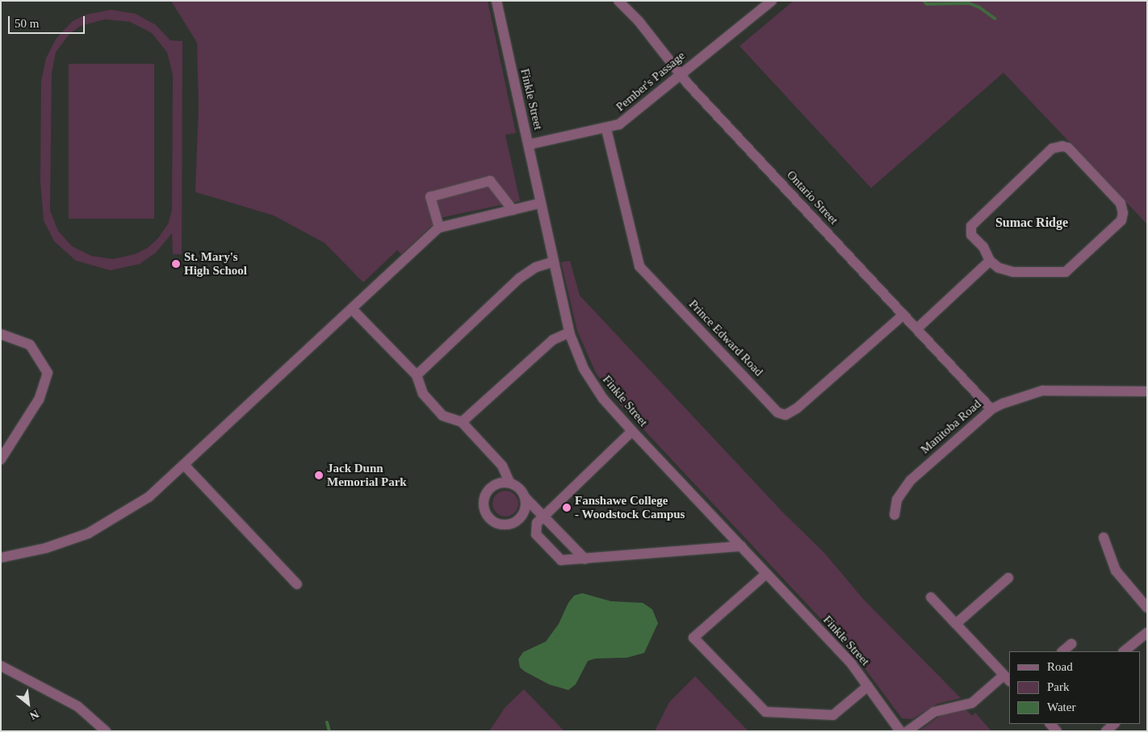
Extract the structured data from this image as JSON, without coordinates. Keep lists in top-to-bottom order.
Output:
{
  "streets": {
    "street": [
      "Pember's Passage",
      "Finkle Street",
      "Ontario Street",
      "Prince Edward Road",
      "Manitoba Road"
    ]
  },
  "crossings": [
    ["Pember's Passage", "Finkle Street"],
    ["Pember's Passage", "Ontario Street"],
    ["Pember's Passage", "Prince Edward Road"],
    ["Ontario Street", "Prince Edward Road"],
    ["Ontario Street", "Manitoba Road"]
  ],
  "districts": ["Sumac Ridge"],
  "places": ["St. Mary's High School", "Jack Dunn Memorial Park", "Fanshawe College - Woodstock Campus"],
  "legend": ["Road", "Park", "Water"],
  "scale_bar": "50 m",
  "north": "bottom right"
}
